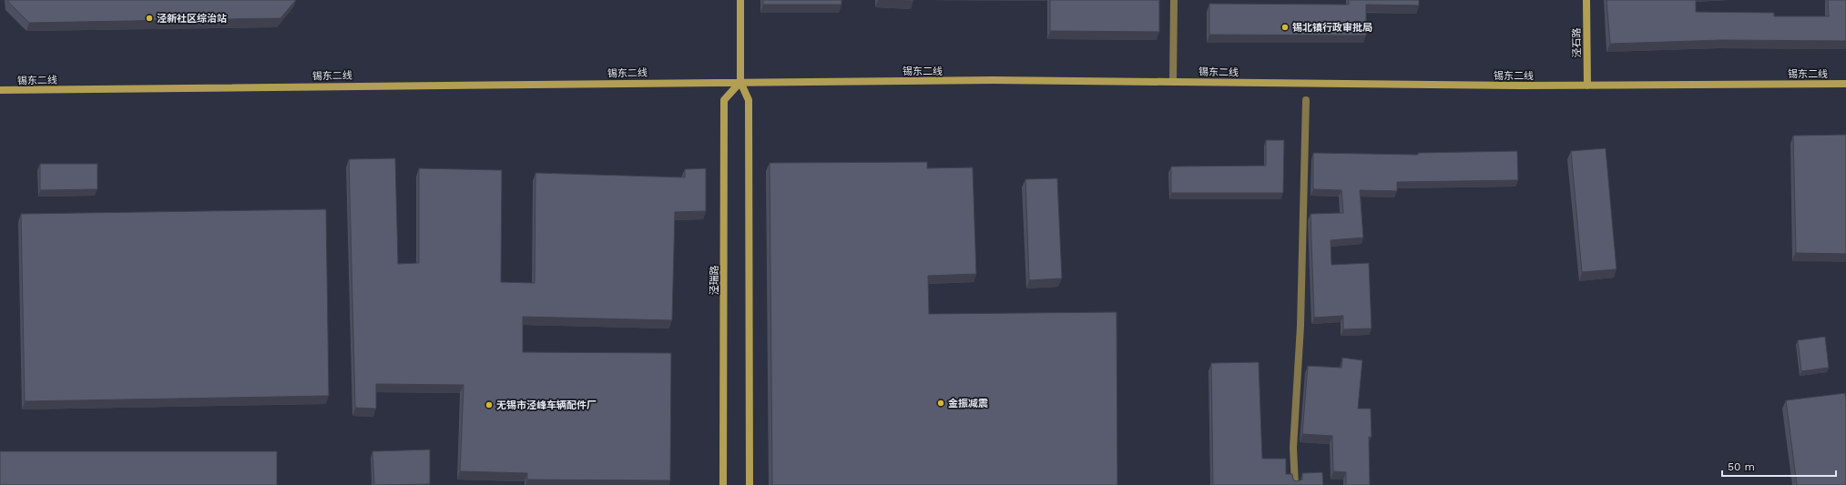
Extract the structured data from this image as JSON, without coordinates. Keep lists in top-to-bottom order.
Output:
{
  "streets": {
    "main road": ["泾石路", "锡东二线", "泾瑞路"]
  },
  "crossings": [
    ["泾石路", "锡东二线"],
    ["锡东二线", "泾瑞路"]
  ],
  "places": [
    "泾新社区综治站",
    "锡北镇行政审批局",
    "金振减震",
    "无锡市泾峰车辆配件厂"
  ],
  "scale_bar": "50 m"
}
